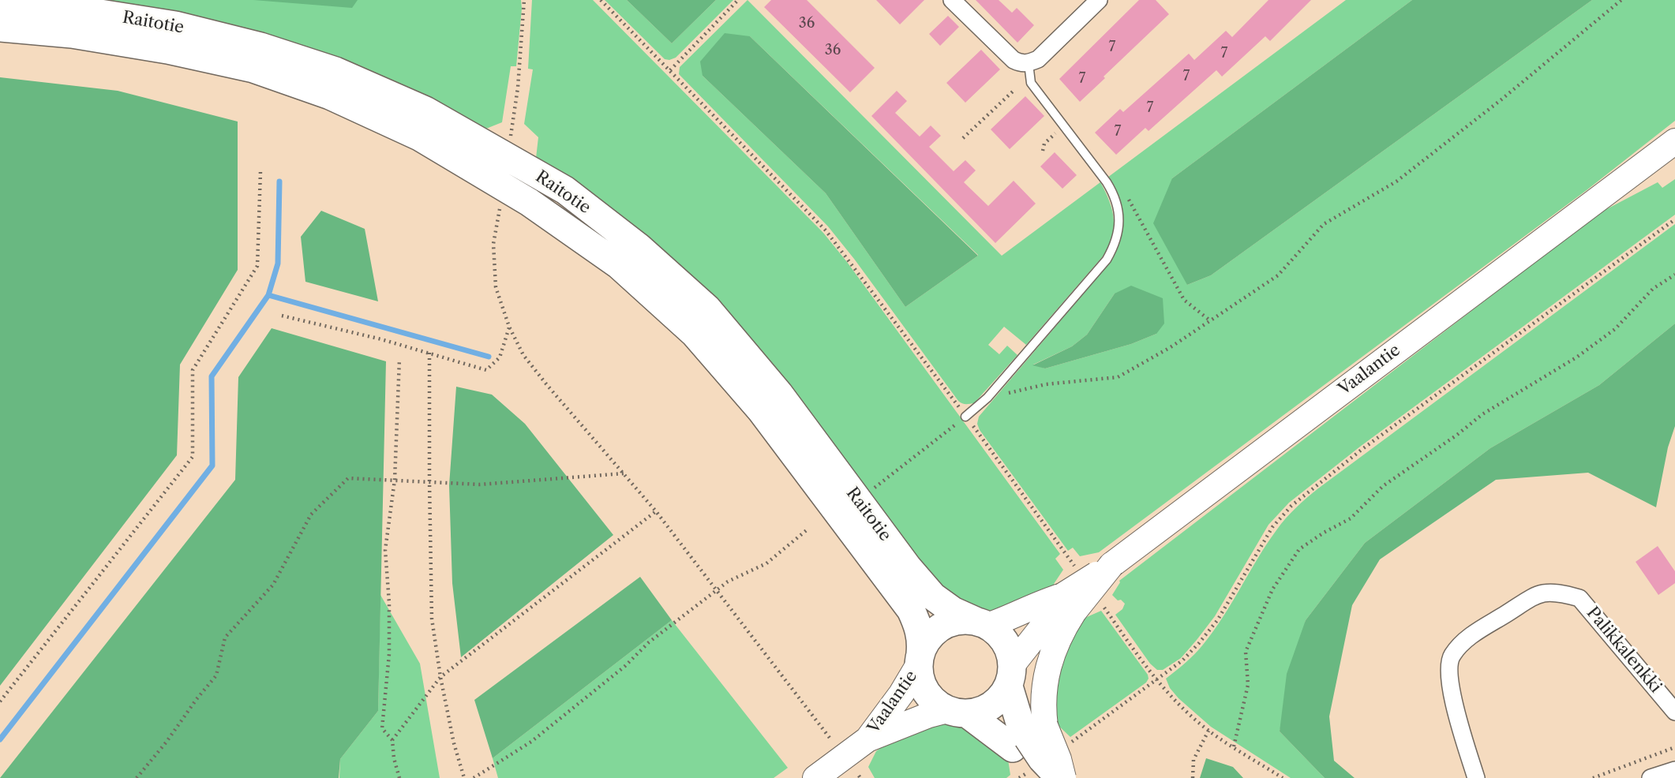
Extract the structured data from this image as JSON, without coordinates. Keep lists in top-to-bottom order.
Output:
{
  "streets": {
    "main road": ["Raitotie"],
    "street": ["Vaalantie", "Palikkalenkki"]
  },
  "crossings": [
    ["Raitotie", "Vaalantie"]
  ],
  "house_numbers": [
    "36",
    "7",
    "36",
    "7",
    "7",
    "7",
    "7",
    "7"
  ]
}
